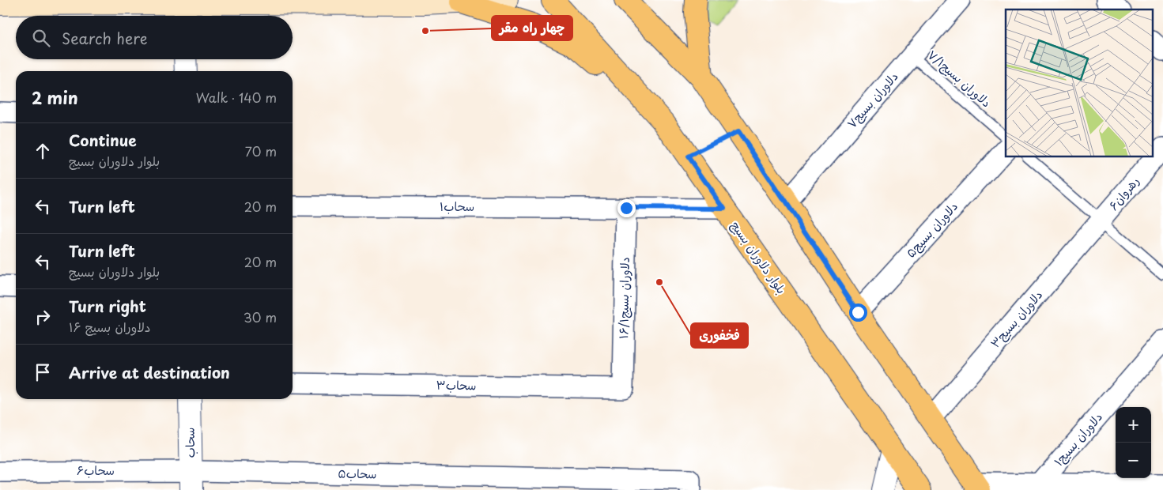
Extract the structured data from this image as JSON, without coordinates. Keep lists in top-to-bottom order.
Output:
{
  "streets": {
    "main road": ["بلوار دلاوران بسیج"],
    "street": [
      "دلاوران بسیج۷",
      "رهروان۶",
      "۱سحاب",
      "دلاوران بسیج۵",
      "دلاوران بسیج۱۶/۱",
      "دلاوران بسیج۳",
      "۳سحاب",
      "دلاوران بسیج۱",
      "سحاب",
      "۶سحاب",
      "۵سحاب"
    ],
    "lane": ["دلاوران بسیج۷/۱"]
  },
  "crossings": [
    ["دلاوران بسیج۷/۱", "دلاوران بسیج۷"],
    ["رهروان۶", "دلاوران بسیج۳"],
    ["۱سحاب", "بلوار دلاوران بسیج"],
    ["۱سحاب", "دلاوران بسیج۱۶/۱"],
    ["دلاوران بسیج۱۶/۱", "۳سحاب"],
    ["سحاب", "۶سحاب"],
    ["سحاب", "۵سحاب"],
    ["۶سحاب", "۵سحاب"]
  ],
  "places": ["چهار راه مقر‍", "فخفوری"],
  "page": {
    "search": "Search here",
    "heading": ["2 min", "Walk · 140 m"],
    "list": [
      ["Continue", "بلوار دلاوران بسیج", "70 m"],
      ["Turn left", "20 m"],
      ["Turn left", "بلوار دلاوران بسیج", "20 m"],
      ["Turn right", "دلاوران بسیج ۱۶", "30 m"],
      "Arrive at destination"
    ],
    "map_buttons": ["+", "−"]
  }
}
